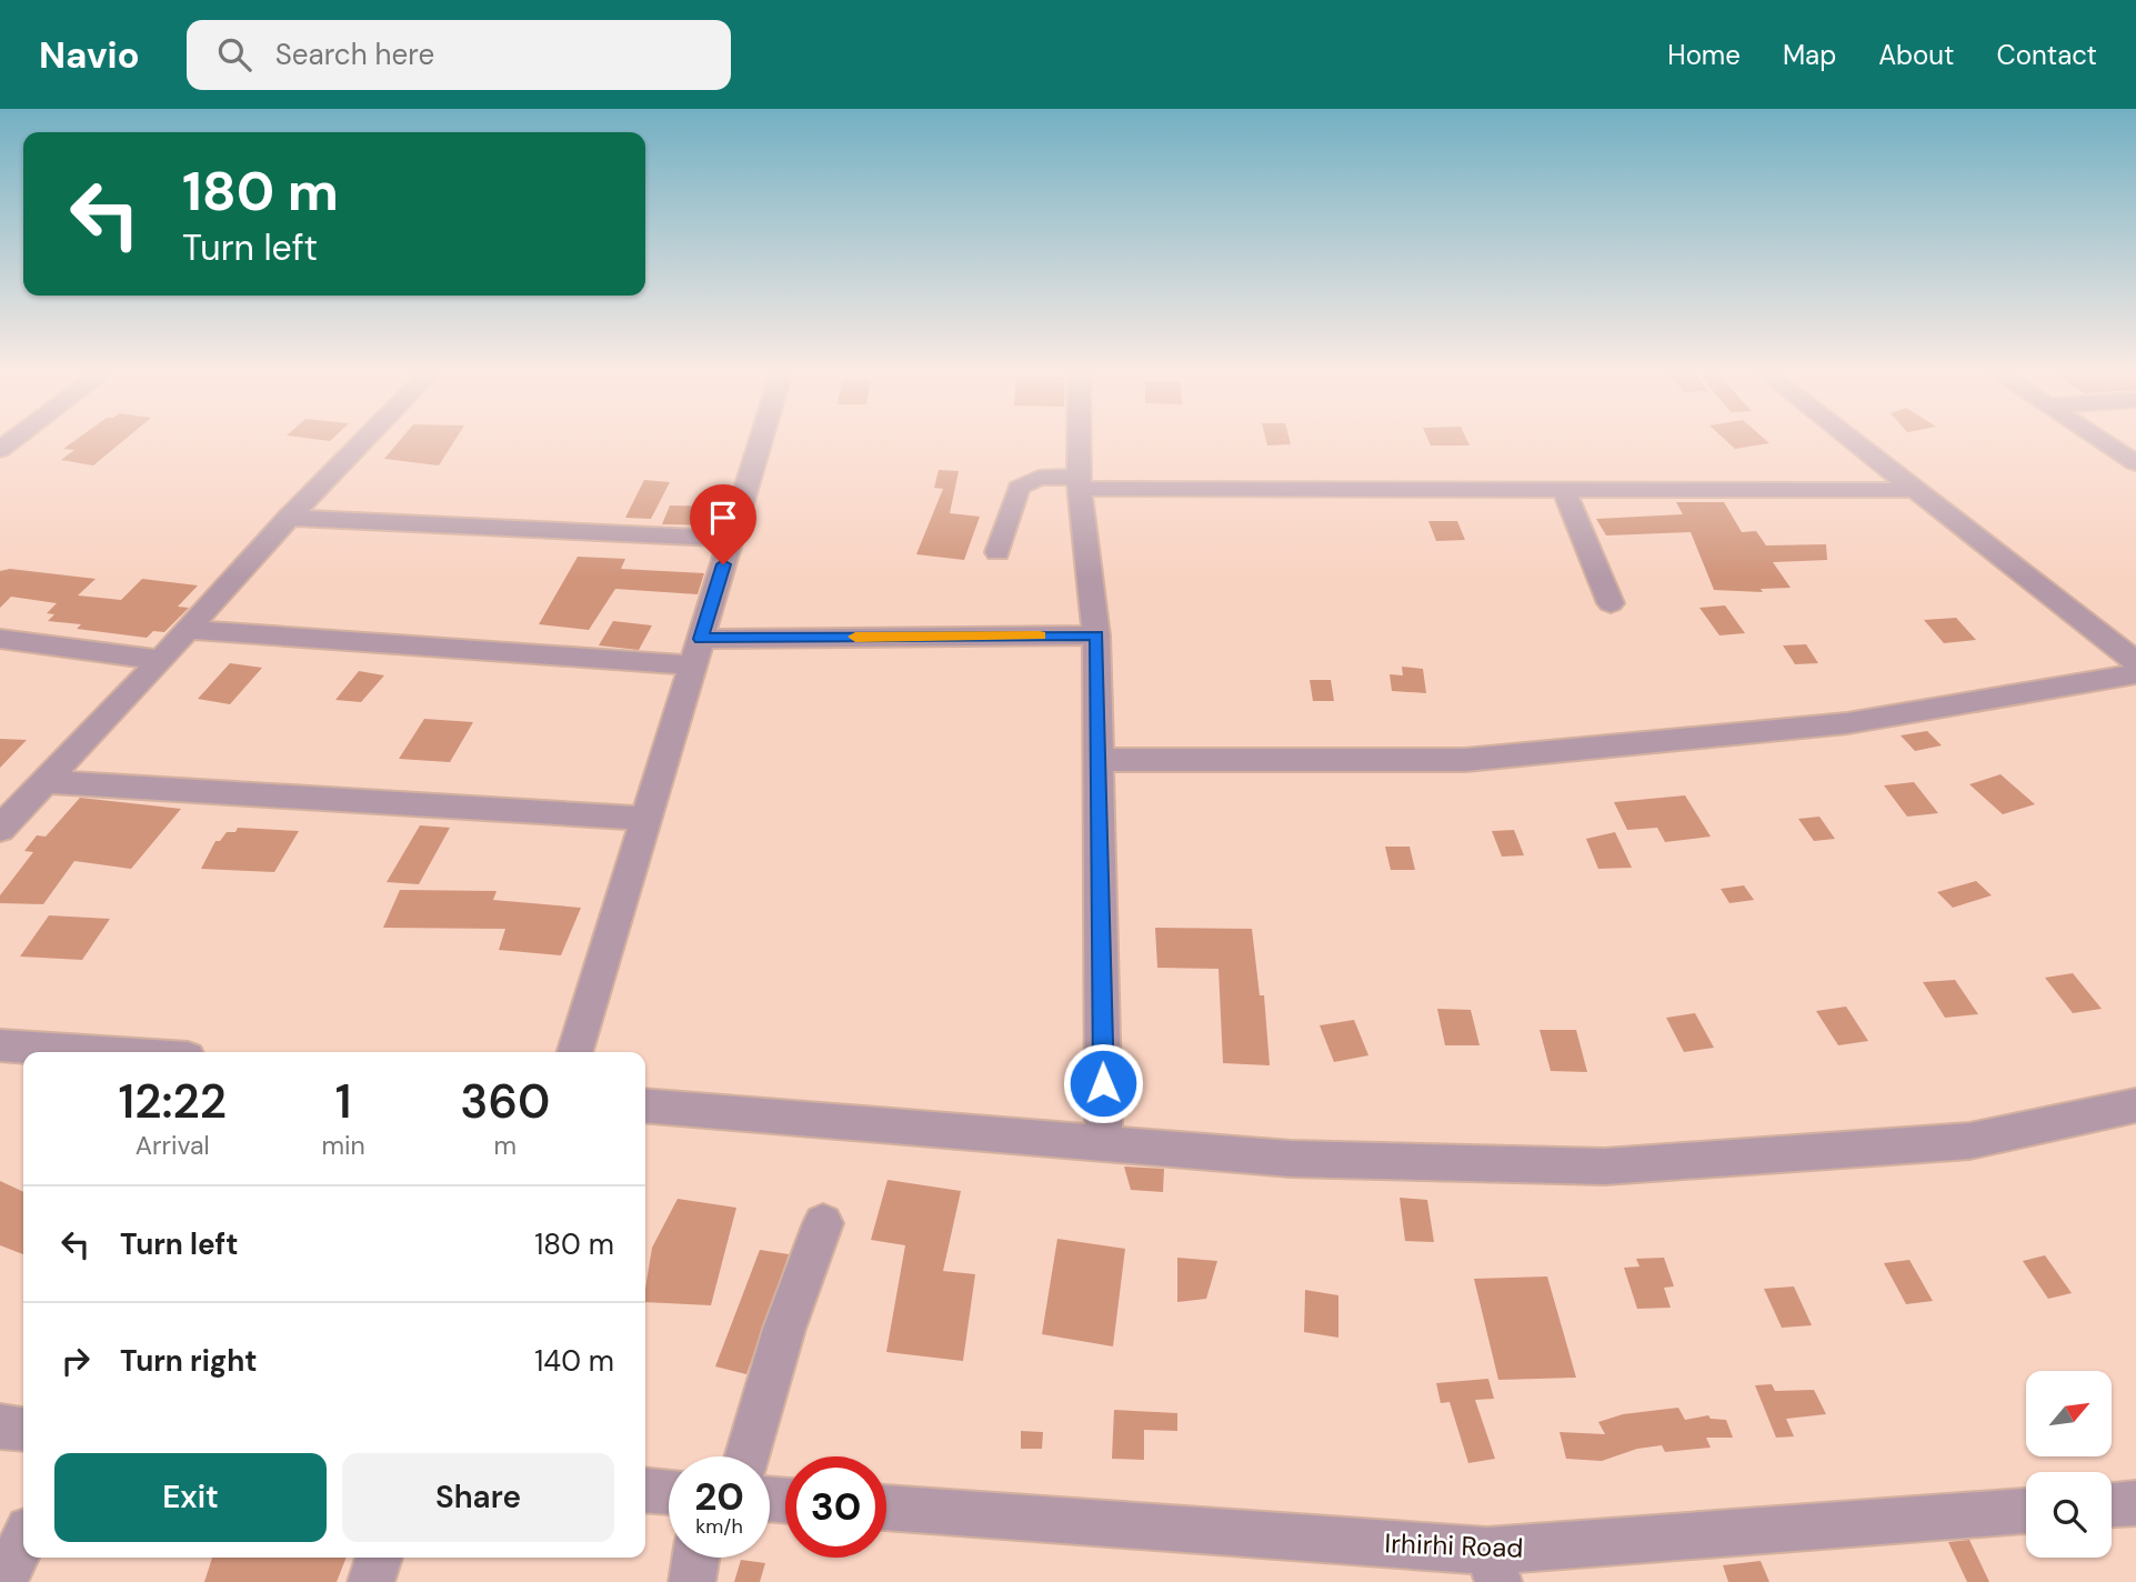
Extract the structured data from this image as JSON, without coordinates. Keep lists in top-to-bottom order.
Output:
{
  "streets": {
    "street": ["Irhirhi Road"]
  },
  "north": "top right",
  "page": {
    "header": "Navio",
    "search": "Search here",
    "nav": [
      "Home",
      "Map",
      "About",
      "Contact"
    ],
    "turn": ["180 m", "Turn left"],
    "eta": [
      "12:22",
      "Arrival",
      "1",
      "min",
      "360",
      "m"
    ],
    "list": [
      {
        "name": "Turn left",
        "value": "180 m"
      },
      {
        "name": "Turn right",
        "value": "140 m"
      }
    ],
    "buttons": ["Exit", "Share"],
    "speed": "20 km/h",
    "limit": "30"
  }
}
